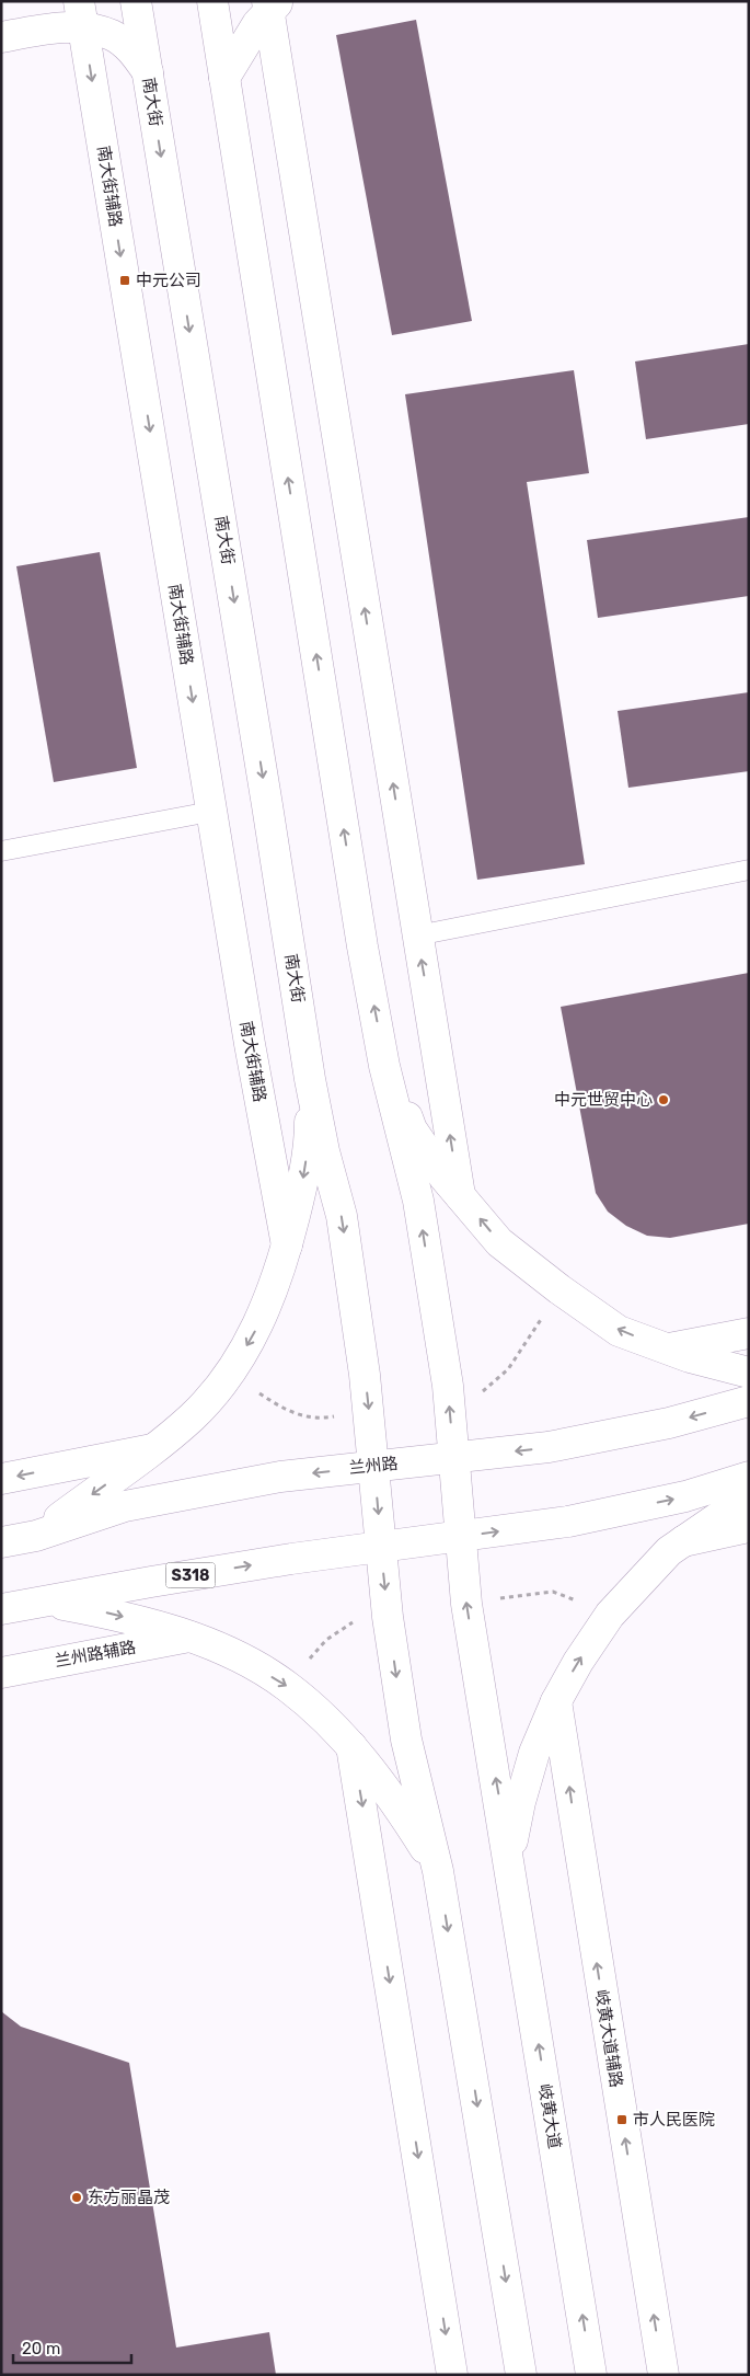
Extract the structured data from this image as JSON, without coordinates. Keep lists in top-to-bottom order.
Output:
{
  "streets": {
    "main road": [
      "南大街",
      "南大街辅路",
      "兰州路",
      "S318",
      "兰州路辅路",
      "岐黄大道辅路",
      "岐黄大道"
    ]
  },
  "crossings": [
    ["兰州路", "岐黄大道"],
    ["S318", "岐黄大道"]
  ],
  "places": {
    "transit": ["中元公司", "市人民医院"],
    "other": ["中元世贸中心", "东方丽晶茂"]
  },
  "scale_bar": "20 m"
}
